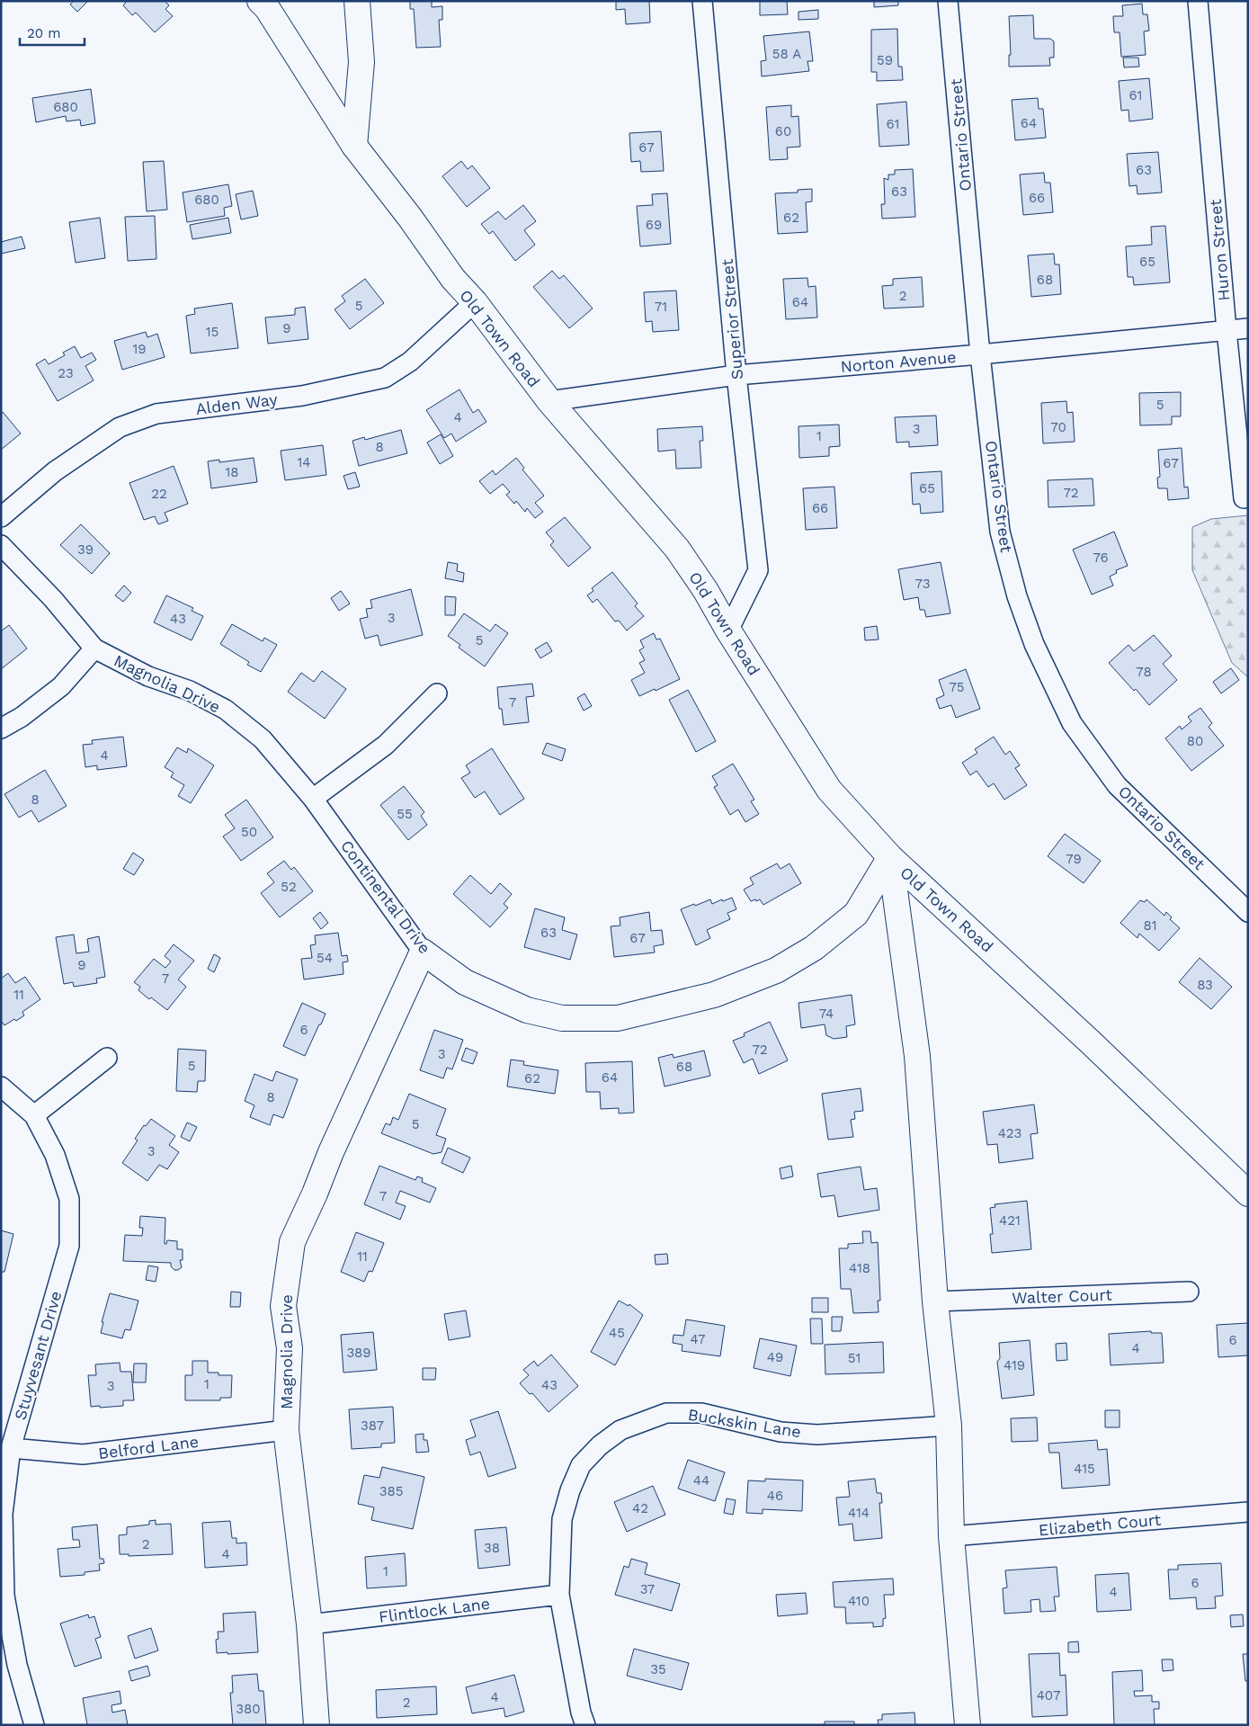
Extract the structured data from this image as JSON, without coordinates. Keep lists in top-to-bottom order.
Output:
{
  "streets": {
    "street": [
      "Ontario Street",
      "Huron Street",
      "Superior Street",
      "Old Town Road",
      "Norton Avenue",
      "Alden Way",
      "Magnolia Drive",
      "Continental Drive",
      "Walter Court",
      "Stuyvesant Drive",
      "Buckskin Lane",
      "Belford Lane",
      "Elizabeth Court",
      "Flintlock Lane"
    ]
  },
  "crossings": [
    ["Ontario Street", "Norton Avenue"],
    ["Huron Street", "Norton Avenue"],
    ["Superior Street", "Old Town Road"],
    ["Superior Street", "Norton Avenue"],
    ["Old Town Road", "Norton Avenue"],
    ["Old Town Road", "Alden Way"],
    ["Old Town Road", "Continental Drive"],
    ["Magnolia Drive", "Continental Drive"],
    ["Magnolia Drive", "Belford Lane"],
    ["Magnolia Drive", "Flintlock Lane"],
    ["Stuyvesant Drive", "Belford Lane"],
    ["Buckskin Lane", "Flintlock Lane"]
  ],
  "house_numbers": [
    "58 A",
    "59",
    "61",
    "680",
    "64",
    "61",
    "60",
    "67",
    "63",
    "63",
    "66",
    "680",
    "62",
    "69",
    "65",
    "68",
    "2",
    "64",
    "5",
    "71",
    "9",
    "15",
    "19",
    "23",
    "5",
    "4",
    "70",
    "3",
    "1",
    "8",
    "14",
    "67",
    "18",
    "65",
    "72",
    "22",
    "66",
    "39",
    "76",
    "73",
    "3",
    "43",
    "5",
    "78",
    "75",
    "7",
    "80",
    "4",
    "8",
    "55",
    "50",
    "79",
    "52",
    "81",
    "63",
    "67",
    "54",
    "9",
    "7",
    "83",
    "11",
    "74",
    "6",
    "72",
    "3",
    "5",
    "68",
    "64",
    "62",
    "8",
    "5",
    "423",
    "3",
    "7",
    "421",
    "11",
    "418",
    "45",
    "47",
    "6",
    "4",
    "389",
    "49",
    "51",
    "419",
    "1",
    "43",
    "3",
    "387",
    "415",
    "44",
    "385",
    "46",
    "42",
    "414",
    "2",
    "38",
    "4",
    "1",
    "6",
    "37",
    "4",
    "410",
    "35",
    "407",
    "4",
    "2",
    "380"
  ],
  "scale_bar": "20 m"
}
